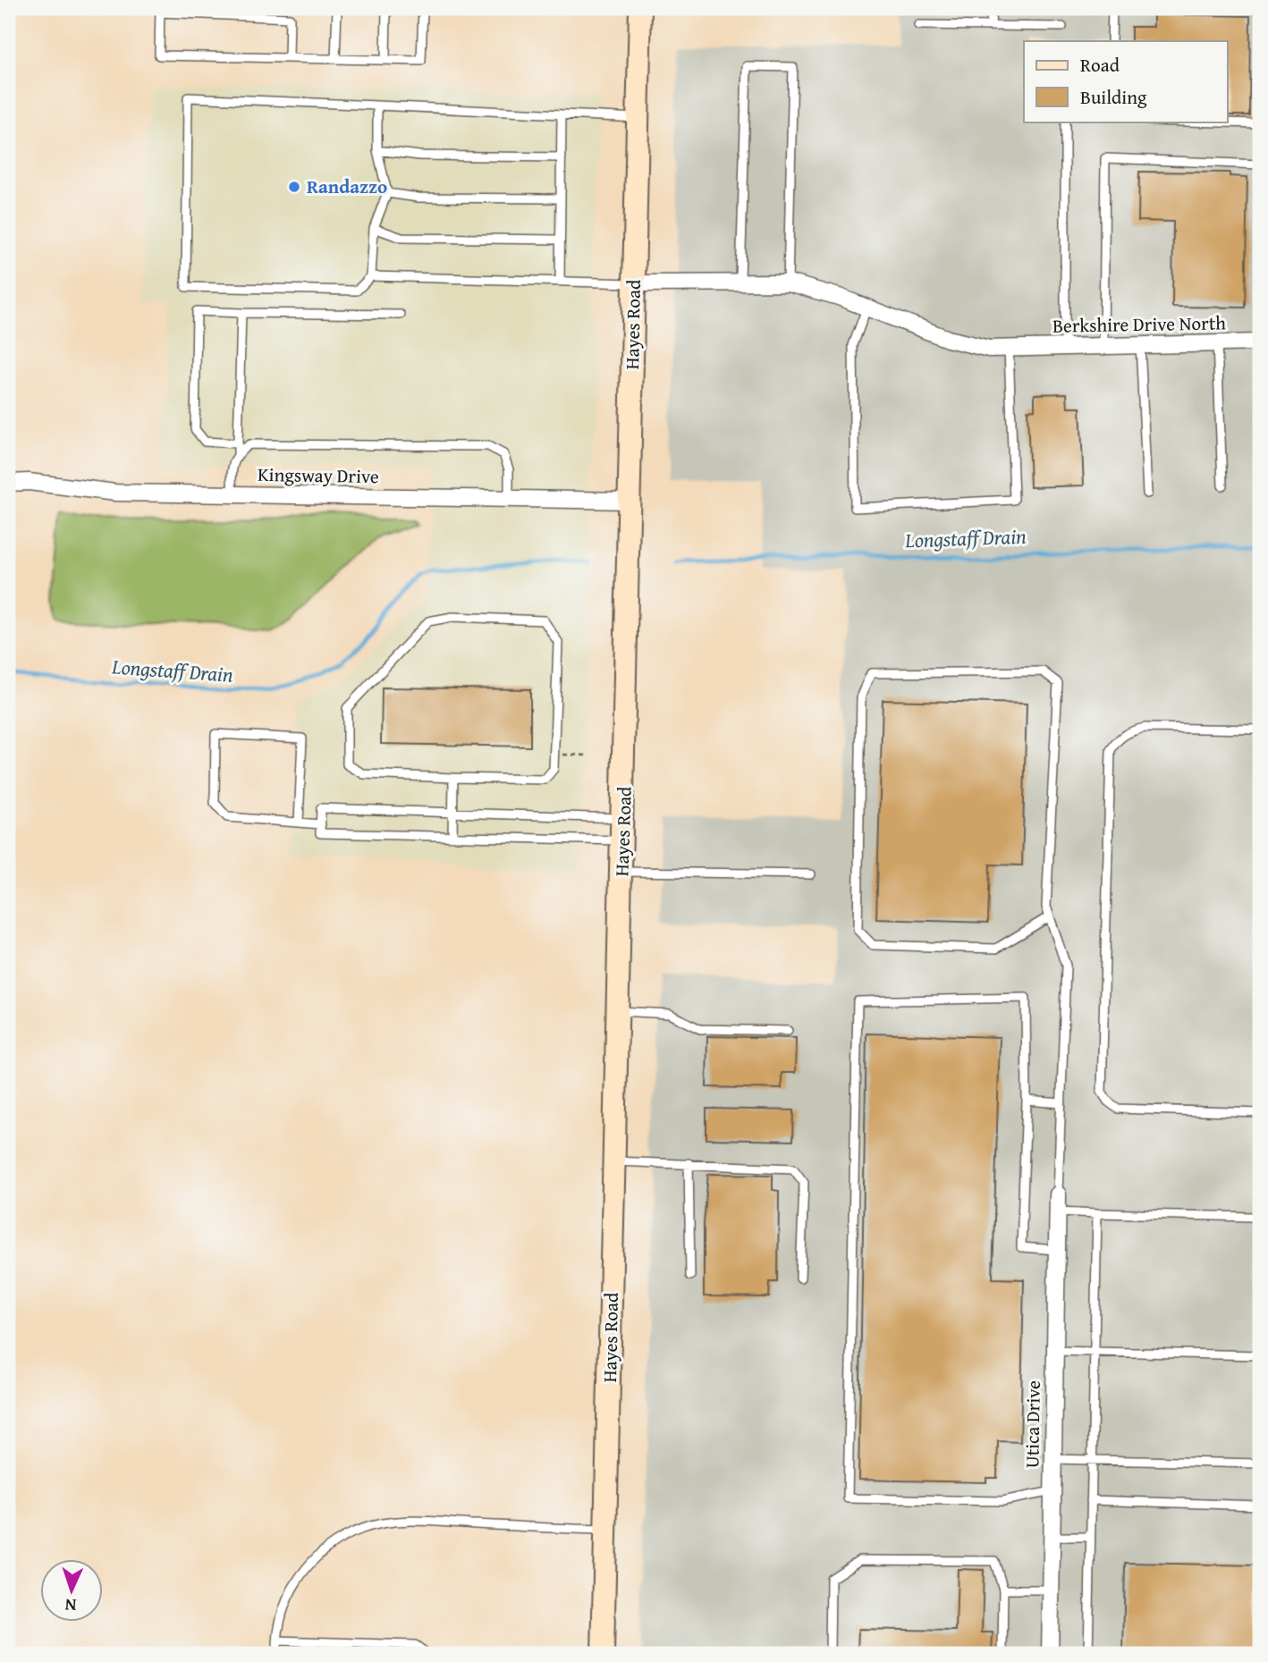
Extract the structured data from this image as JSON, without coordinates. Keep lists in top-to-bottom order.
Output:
{
  "streets": {
    "main road": ["Hayes Road"],
    "street": ["Berkshire Drive North", "Kingsway Drive", "Utica Drive"]
  },
  "crossings": [
    ["Hayes Road", "Berkshire Drive North"],
    ["Hayes Road", "Kingsway Drive"]
  ],
  "water": ["Longstaff Drain"],
  "places": ["Randazzo"],
  "legend": ["Road", "Building"],
  "north": "bottom"
}
